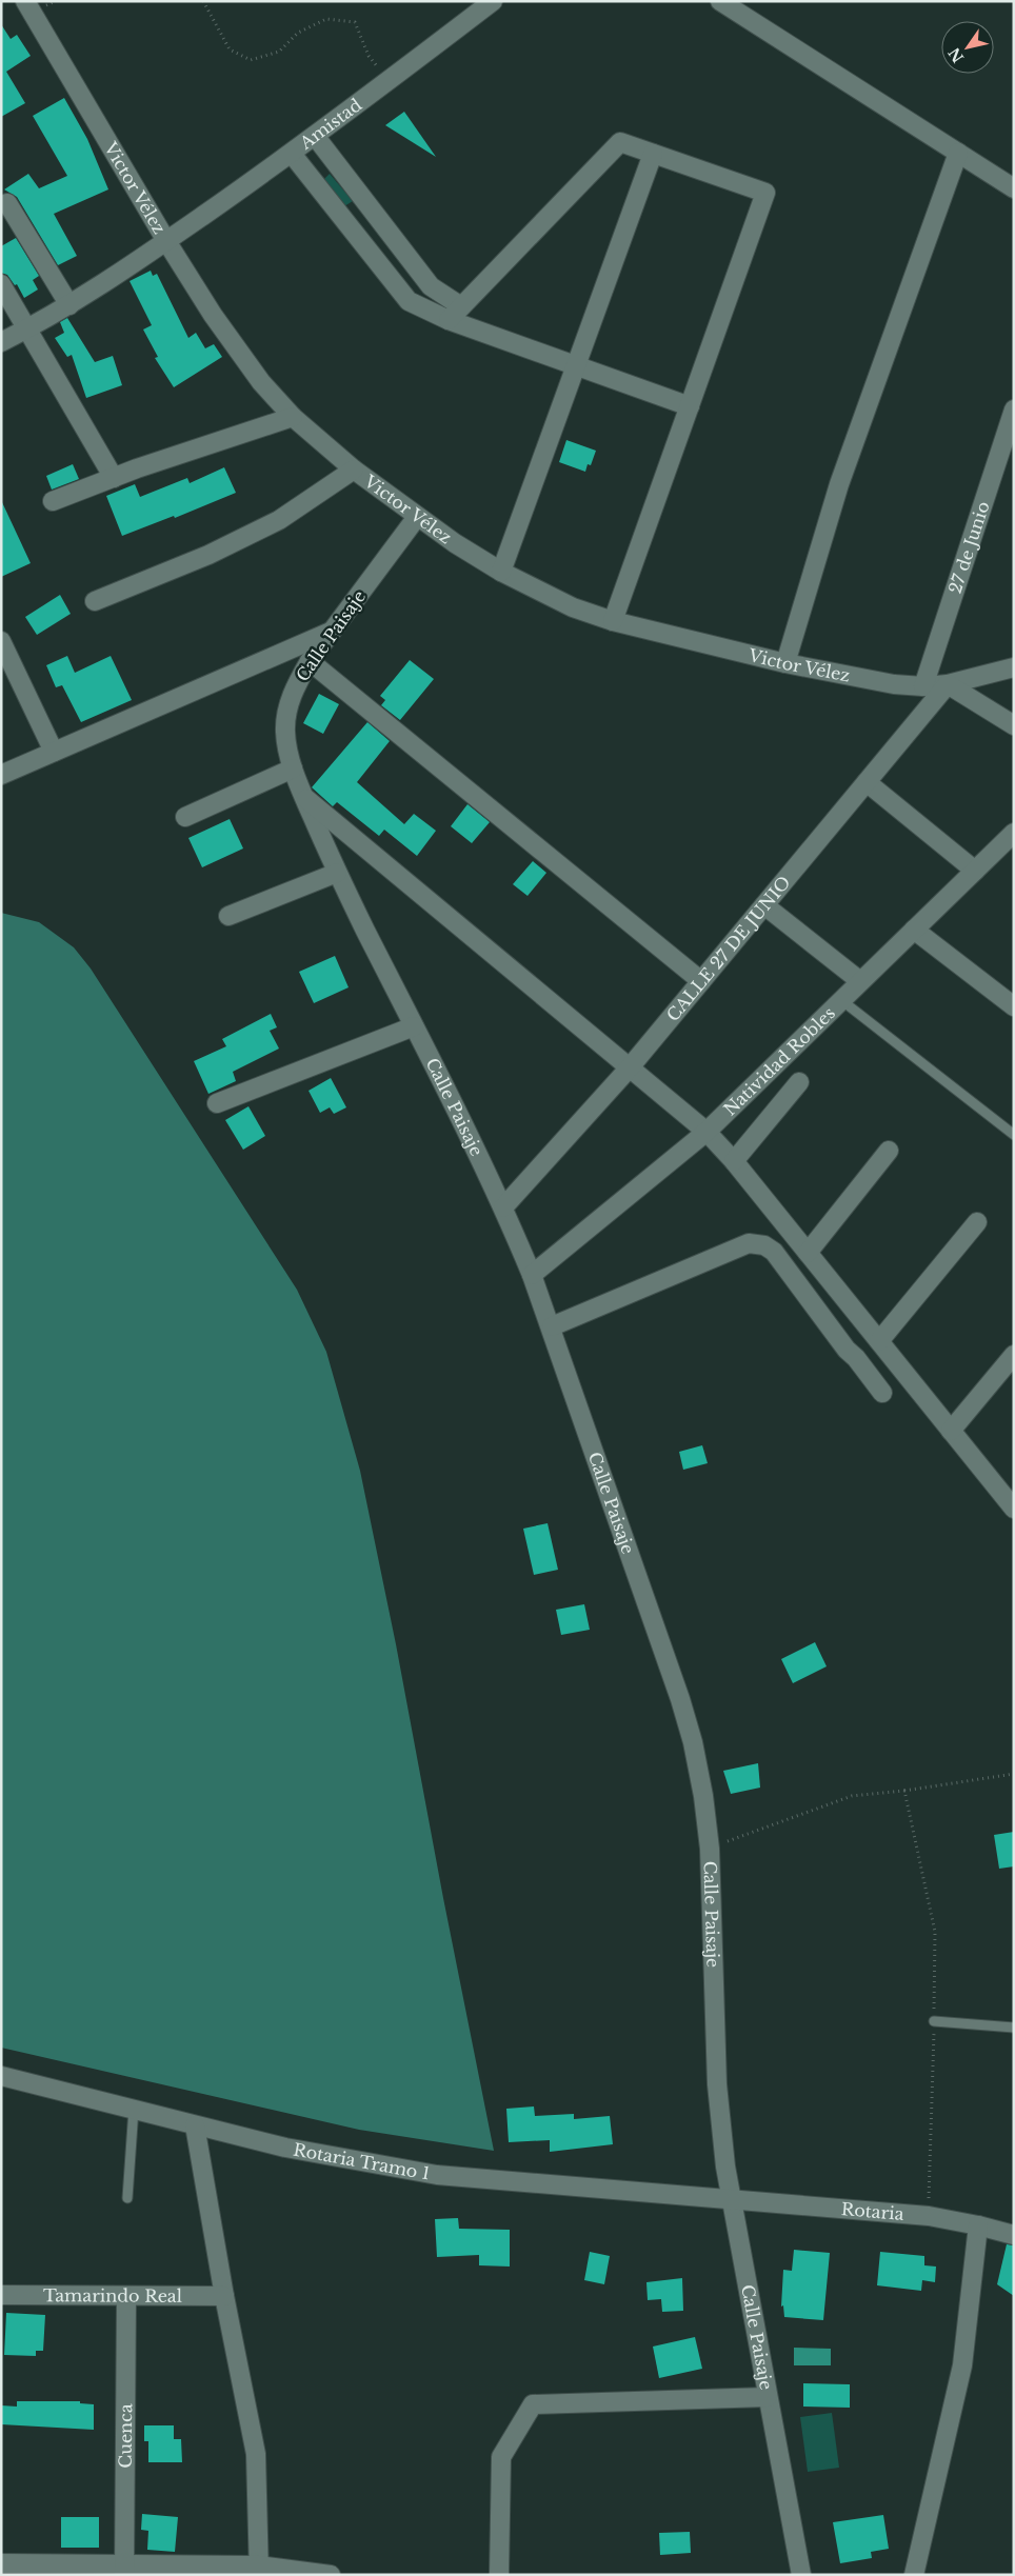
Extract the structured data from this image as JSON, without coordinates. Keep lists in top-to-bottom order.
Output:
{
  "streets": {
    "street": [
      "Amistad",
      "Victor Vélez",
      "27 de Junio",
      "Calle Paisaje",
      "CALLE 27 DE JUNIO",
      "Natividad Robles",
      "Rotaria Tramo 1",
      "Rotaria",
      "Tamarindo Real",
      "Cuenca"
    ]
  },
  "crossings": [
    ["Amistad", "Victor Vélez"],
    ["Victor Vélez", "27 de Junio"],
    ["Victor Vélez", "Calle Paisaje"],
    ["Victor Vélez", "CALLE 27 DE JUNIO"],
    ["Calle Paisaje", "CALLE 27 DE JUNIO"],
    ["Calle Paisaje", "Natividad Robles"],
    ["Calle Paisaje", "Rotaria Tramo 1"],
    ["Calle Paisaje", "Rotaria"],
    ["Rotaria Tramo 1", "Rotaria"],
    ["Tamarindo Real", "Cuenca"]
  ],
  "north": "bottom left"
}
